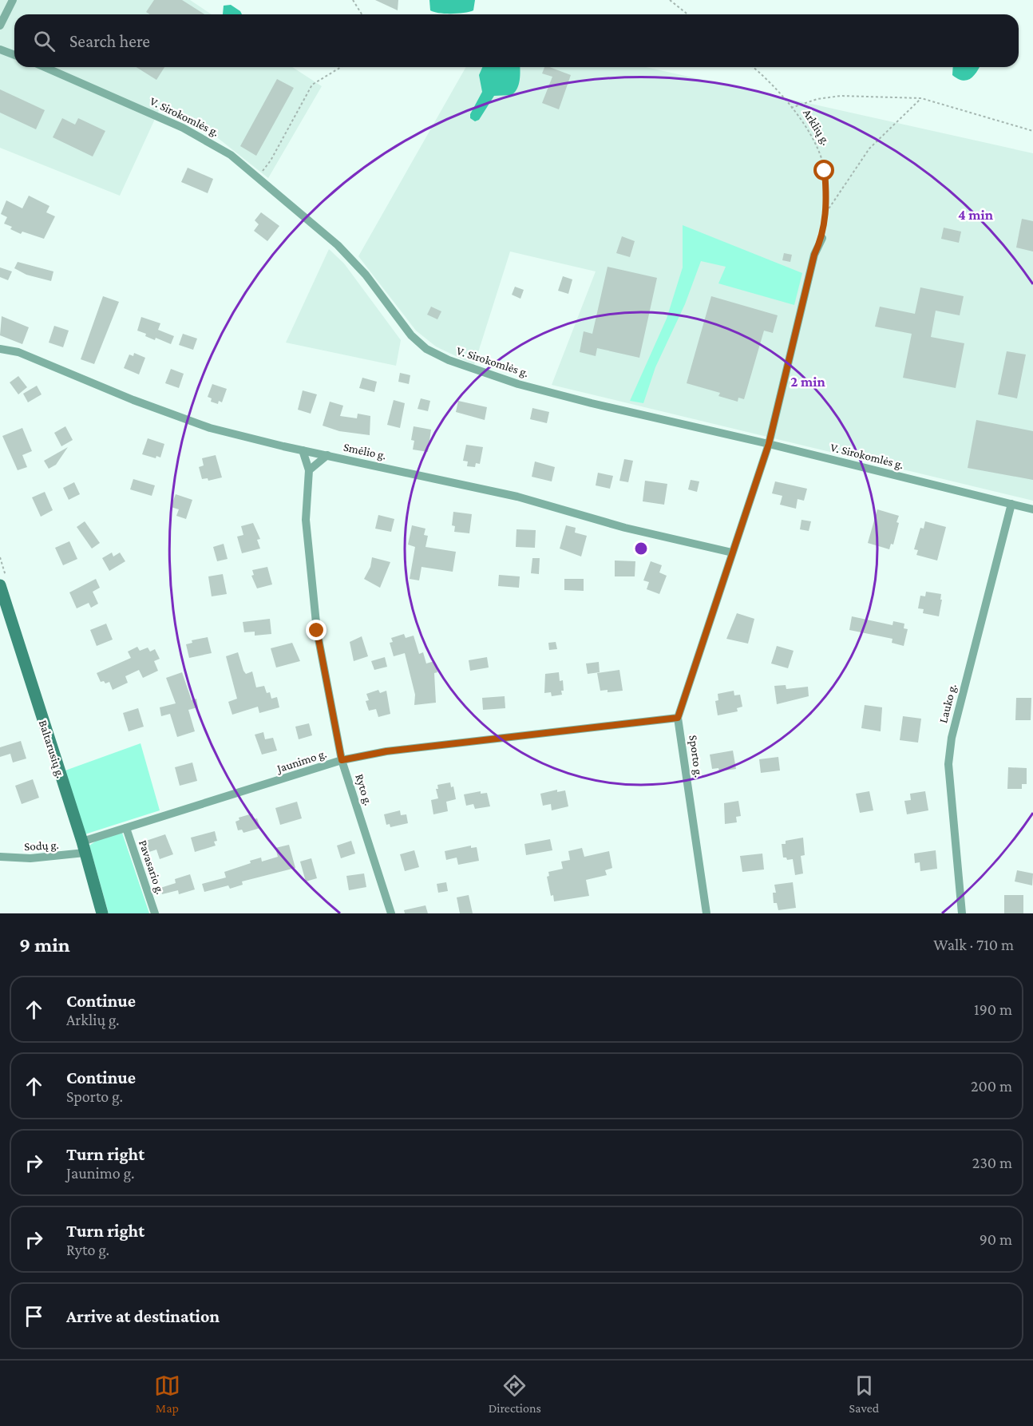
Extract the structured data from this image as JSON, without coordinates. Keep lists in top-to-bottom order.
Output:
{
  "streets": {
    "main road": ["Baltarusių g."],
    "street": [
      "V. Sirokomlės g.",
      "Smėlio g.",
      "Lauko g.",
      "Sporto g.",
      "Jaunimo g.",
      "Ryto g.",
      "Sodų g.",
      "Pavasario g."
    ],
    "path": ["Arklių g."]
  },
  "crossings": [
    ["V. Sirokomlės g.", "Lauko g."],
    ["V. Sirokomlės g.", "Sporto g."],
    ["Smėlio g.", "Sporto g."],
    ["Smėlio g.", "Ryto g."],
    ["Baltarusių g.", "Jaunimo g."],
    ["Baltarusių g.", "Sodų g."],
    ["Sporto g.", "Jaunimo g."],
    ["Jaunimo g.", "Ryto g."],
    ["Jaunimo g.", "Sodų g."],
    ["Jaunimo g.", "Pavasario g."]
  ],
  "page": {
    "search": "Search here",
    "heading": ["9 min", "Walk · 710 m"],
    "list": [
      ["Continue", "Arklių g.", "190 m"],
      ["Continue", "Sporto g.", "200 m"],
      ["Turn right", "Jaunimo g.", "230 m"],
      ["Turn right", "Ryto g.", "90 m"],
      "Arrive at destination"
    ],
    "nav": ["Map", "Directions", "Saved"]
  },
  "rings": ["4 min", "2 min"]
}
